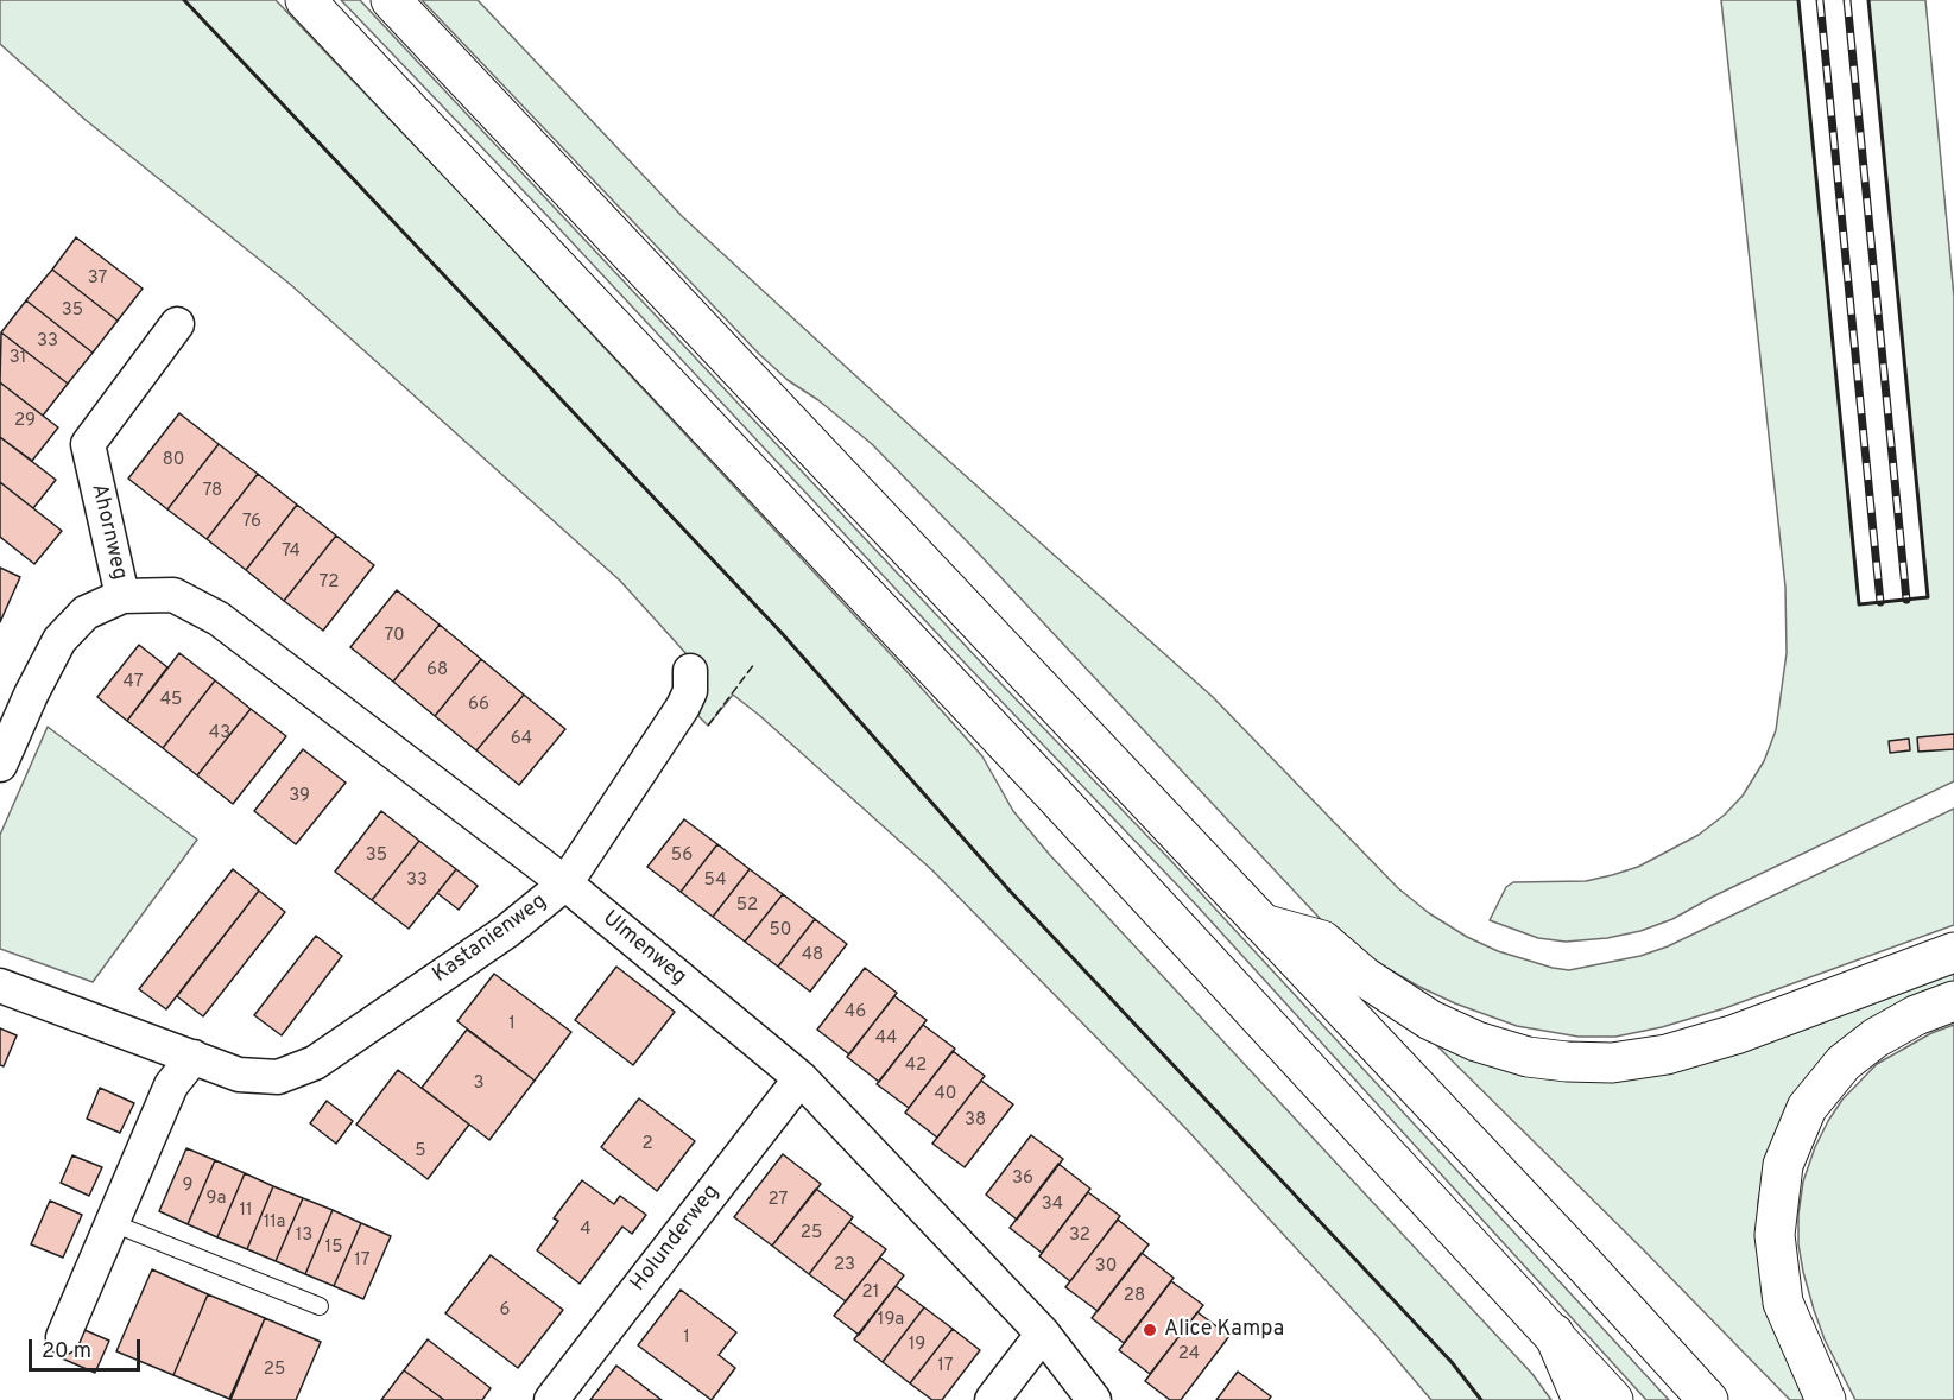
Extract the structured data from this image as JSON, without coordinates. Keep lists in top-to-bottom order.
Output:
{
  "streets": {
    "street": [
      "Ahornweg",
      "Kastanienweg",
      "Ulmenweg",
      "Holunderweg"
    ]
  },
  "crossings": [
    ["Ahornweg", "Ulmenweg"],
    ["Kastanienweg", "Ulmenweg"],
    ["Ulmenweg", "Holunderweg"]
  ],
  "places": ["Alice Kampa"],
  "house_numbers": [
    "37",
    "35",
    "33",
    "31",
    "29",
    "80",
    "78",
    "76",
    "74",
    "72",
    "70",
    "68",
    "47",
    "45",
    "66",
    "43",
    "64",
    "39",
    "35",
    "56",
    "33",
    "54",
    "52",
    "50",
    "48",
    "46",
    "1",
    "44",
    "42",
    "3",
    "40",
    "38",
    "2",
    "5",
    "36",
    "9",
    "9a",
    "27",
    "34",
    "11",
    "11a",
    "4",
    "25",
    "13",
    "32",
    "15",
    "17",
    "23",
    "30",
    "21",
    "28",
    "6",
    "19a",
    "1",
    "19",
    "24",
    "17",
    "25"
  ],
  "scale_bar": "20 m"
}
